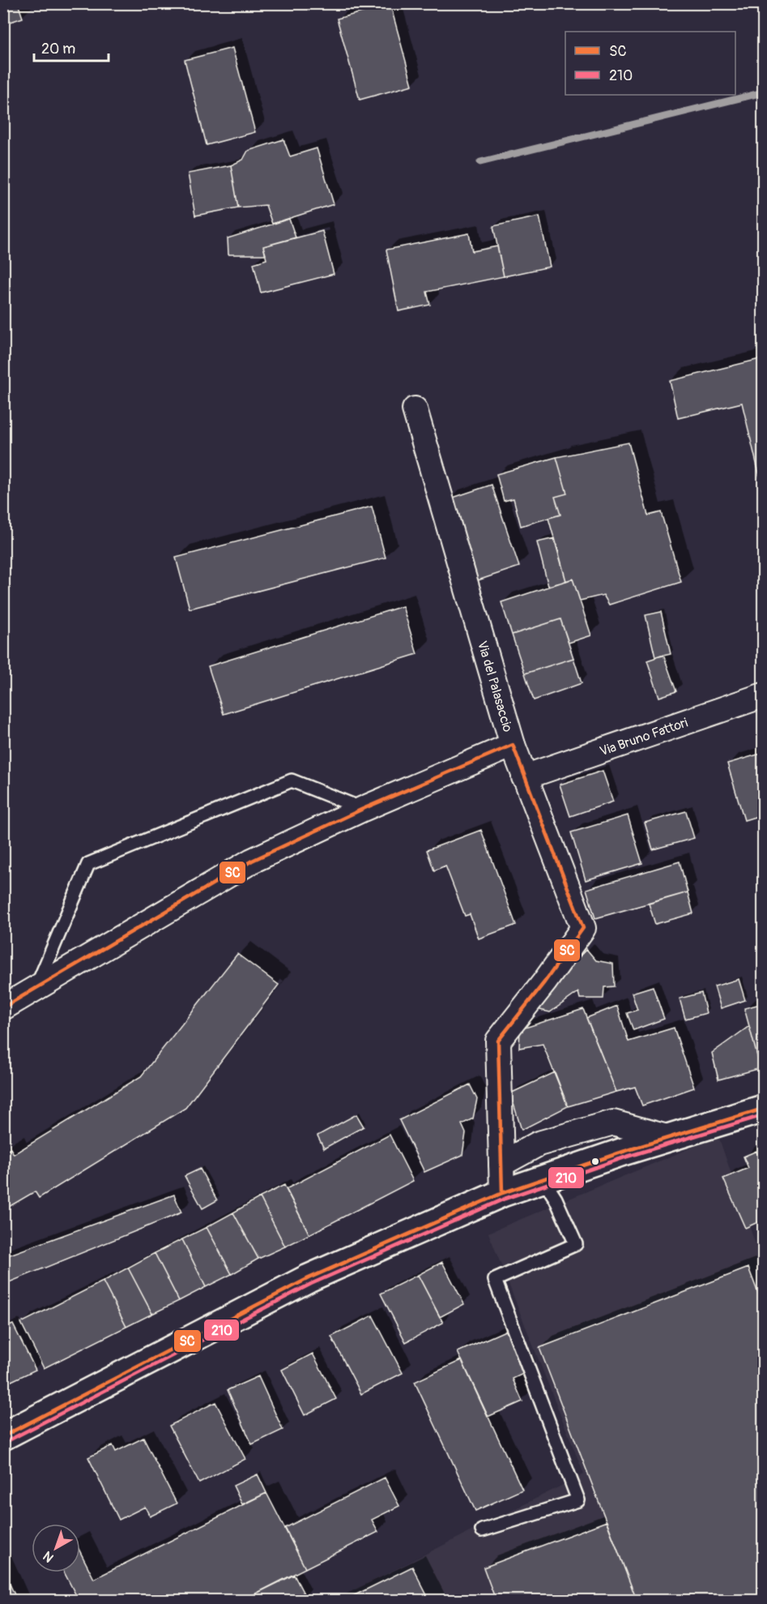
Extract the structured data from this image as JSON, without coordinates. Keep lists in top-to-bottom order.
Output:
{
  "streets": {
    "street": ["Via del Palasaccio", "Via Bruno Fattori"]
  },
  "crossings": [
    ["Via del Palasaccio", "Via Bruno Fattori"]
  ],
  "lines": ["transit line SC", "transit line 210"],
  "legend": ["SC", "210"],
  "scale_bar": "20 m",
  "north": "bottom left"
}
